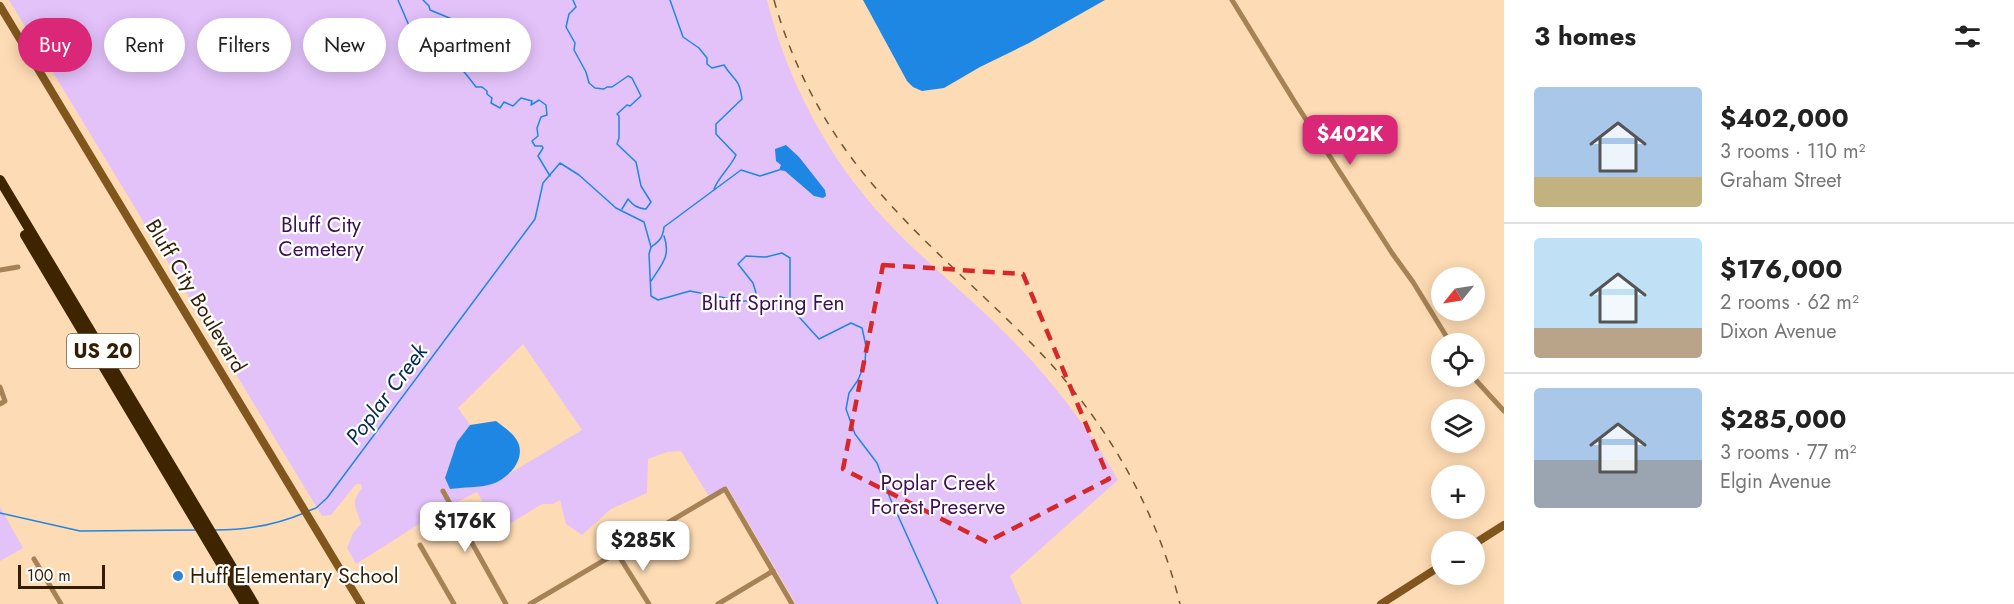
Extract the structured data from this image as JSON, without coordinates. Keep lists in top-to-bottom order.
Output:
{
  "streets": {
    "highway": ["US 20"],
    "street": ["Bluff City Boulevard"]
  },
  "water": ["Poplar Creek"],
  "parks": ["Bluff City Cemetery", "Bluff Spring Fen", "Poplar Creek Forest Preserve"],
  "places": ["Huff Elementary School"],
  "scale_bar": "100 m",
  "north": "bottom left",
  "page": {
    "heading": "3 homes",
    "chip": [
      "Buy",
      "Rent",
      "Filters",
      "New",
      "Apartment"
    ],
    "list": [
      {
        "name": "$402,000",
        "note": "3 rooms · 110 m² · Graham Street"
      },
      {
        "name": "$176,000",
        "note": "2 rooms · 62 m² · Dixon Avenue"
      },
      {
        "name": "$285,000",
        "note": "3 rooms · 77 m² · Elgin Avenue"
      }
    ],
    "price": ["$402K", "$176K", "$285K"],
    "map_buttons": ["+", "−"],
    "scale": "100 m"
  }
}
